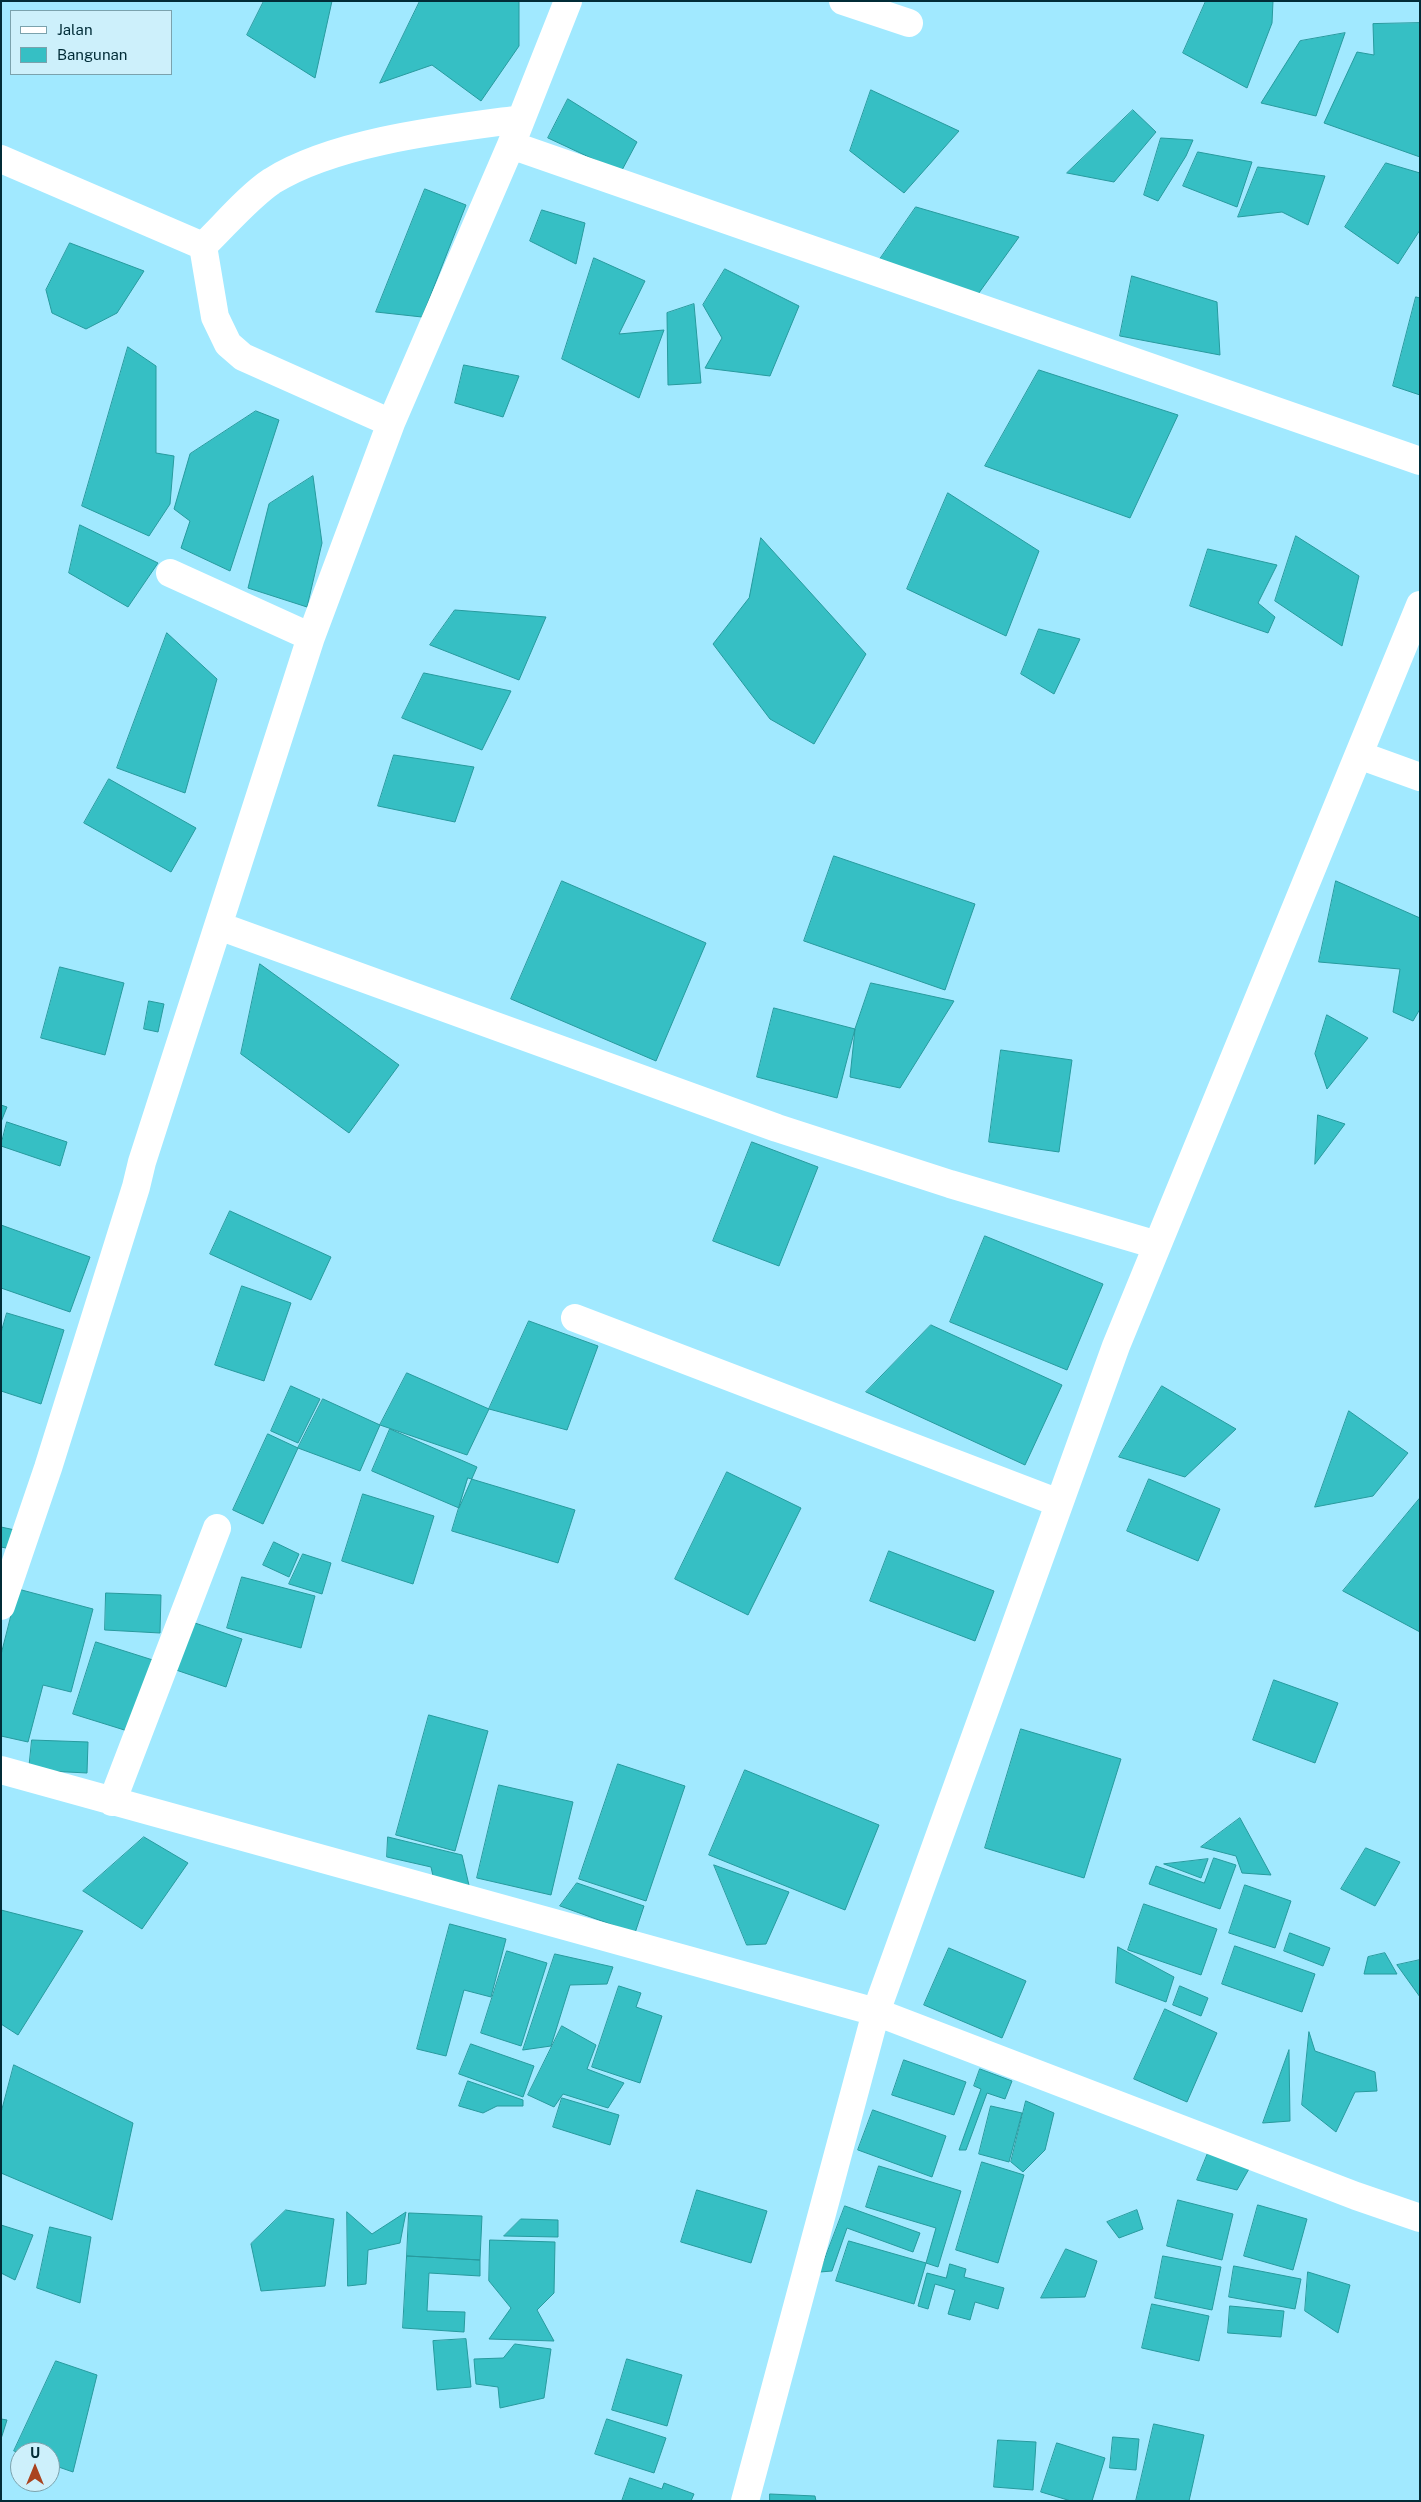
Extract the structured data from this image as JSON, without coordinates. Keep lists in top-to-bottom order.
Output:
{
  "legend": ["Jalan", "Bangunan"],
  "north": "top"
}
